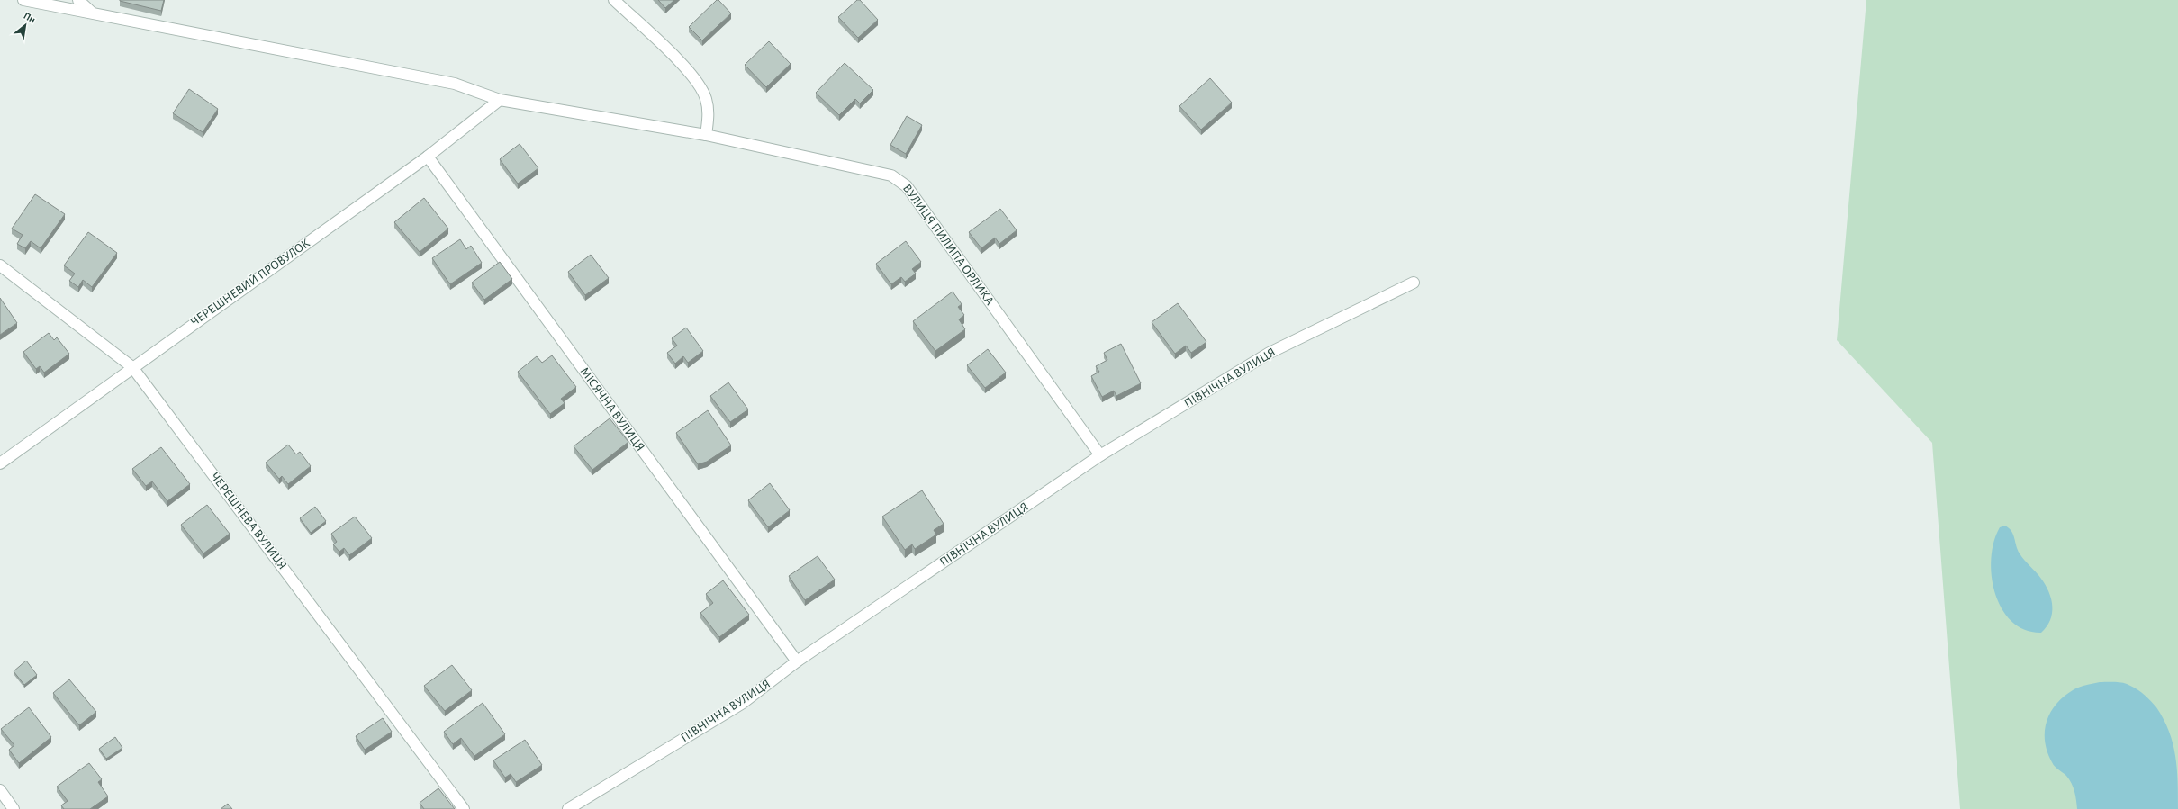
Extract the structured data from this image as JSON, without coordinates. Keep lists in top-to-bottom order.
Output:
{
  "streets": {
    "street": [
      "ВУЛИЦЯ ПИЛИПА ОРЛИКА",
      "ЧЕРЕШНЕВИЙ ПРОВУЛОК",
      "ПІВНІЧНА ВУЛИЦЯ",
      "МІСЯЧНА ВУЛИЦЯ",
      "ЧЕРЕШНЕВА ВУЛИЦЯ"
    ]
  },
  "crossings": [
    ["ВУЛИЦЯ ПИЛИПА ОРЛИКА", "ЧЕРЕШНЕВИЙ ПРОВУЛОК"],
    ["ВУЛИЦЯ ПИЛИПА ОРЛИКА", "ПІВНІЧНА ВУЛИЦЯ"],
    ["ЧЕРЕШНЕВИЙ ПРОВУЛОК", "МІСЯЧНА ВУЛИЦЯ"],
    ["ЧЕРЕШНЕВИЙ ПРОВУЛОК", "ЧЕРЕШНЕВА ВУЛИЦЯ"],
    ["ПІВНІЧНА ВУЛИЦЯ", "МІСЯЧНА ВУЛИЦЯ"]
  ],
  "north": "top right"
}
